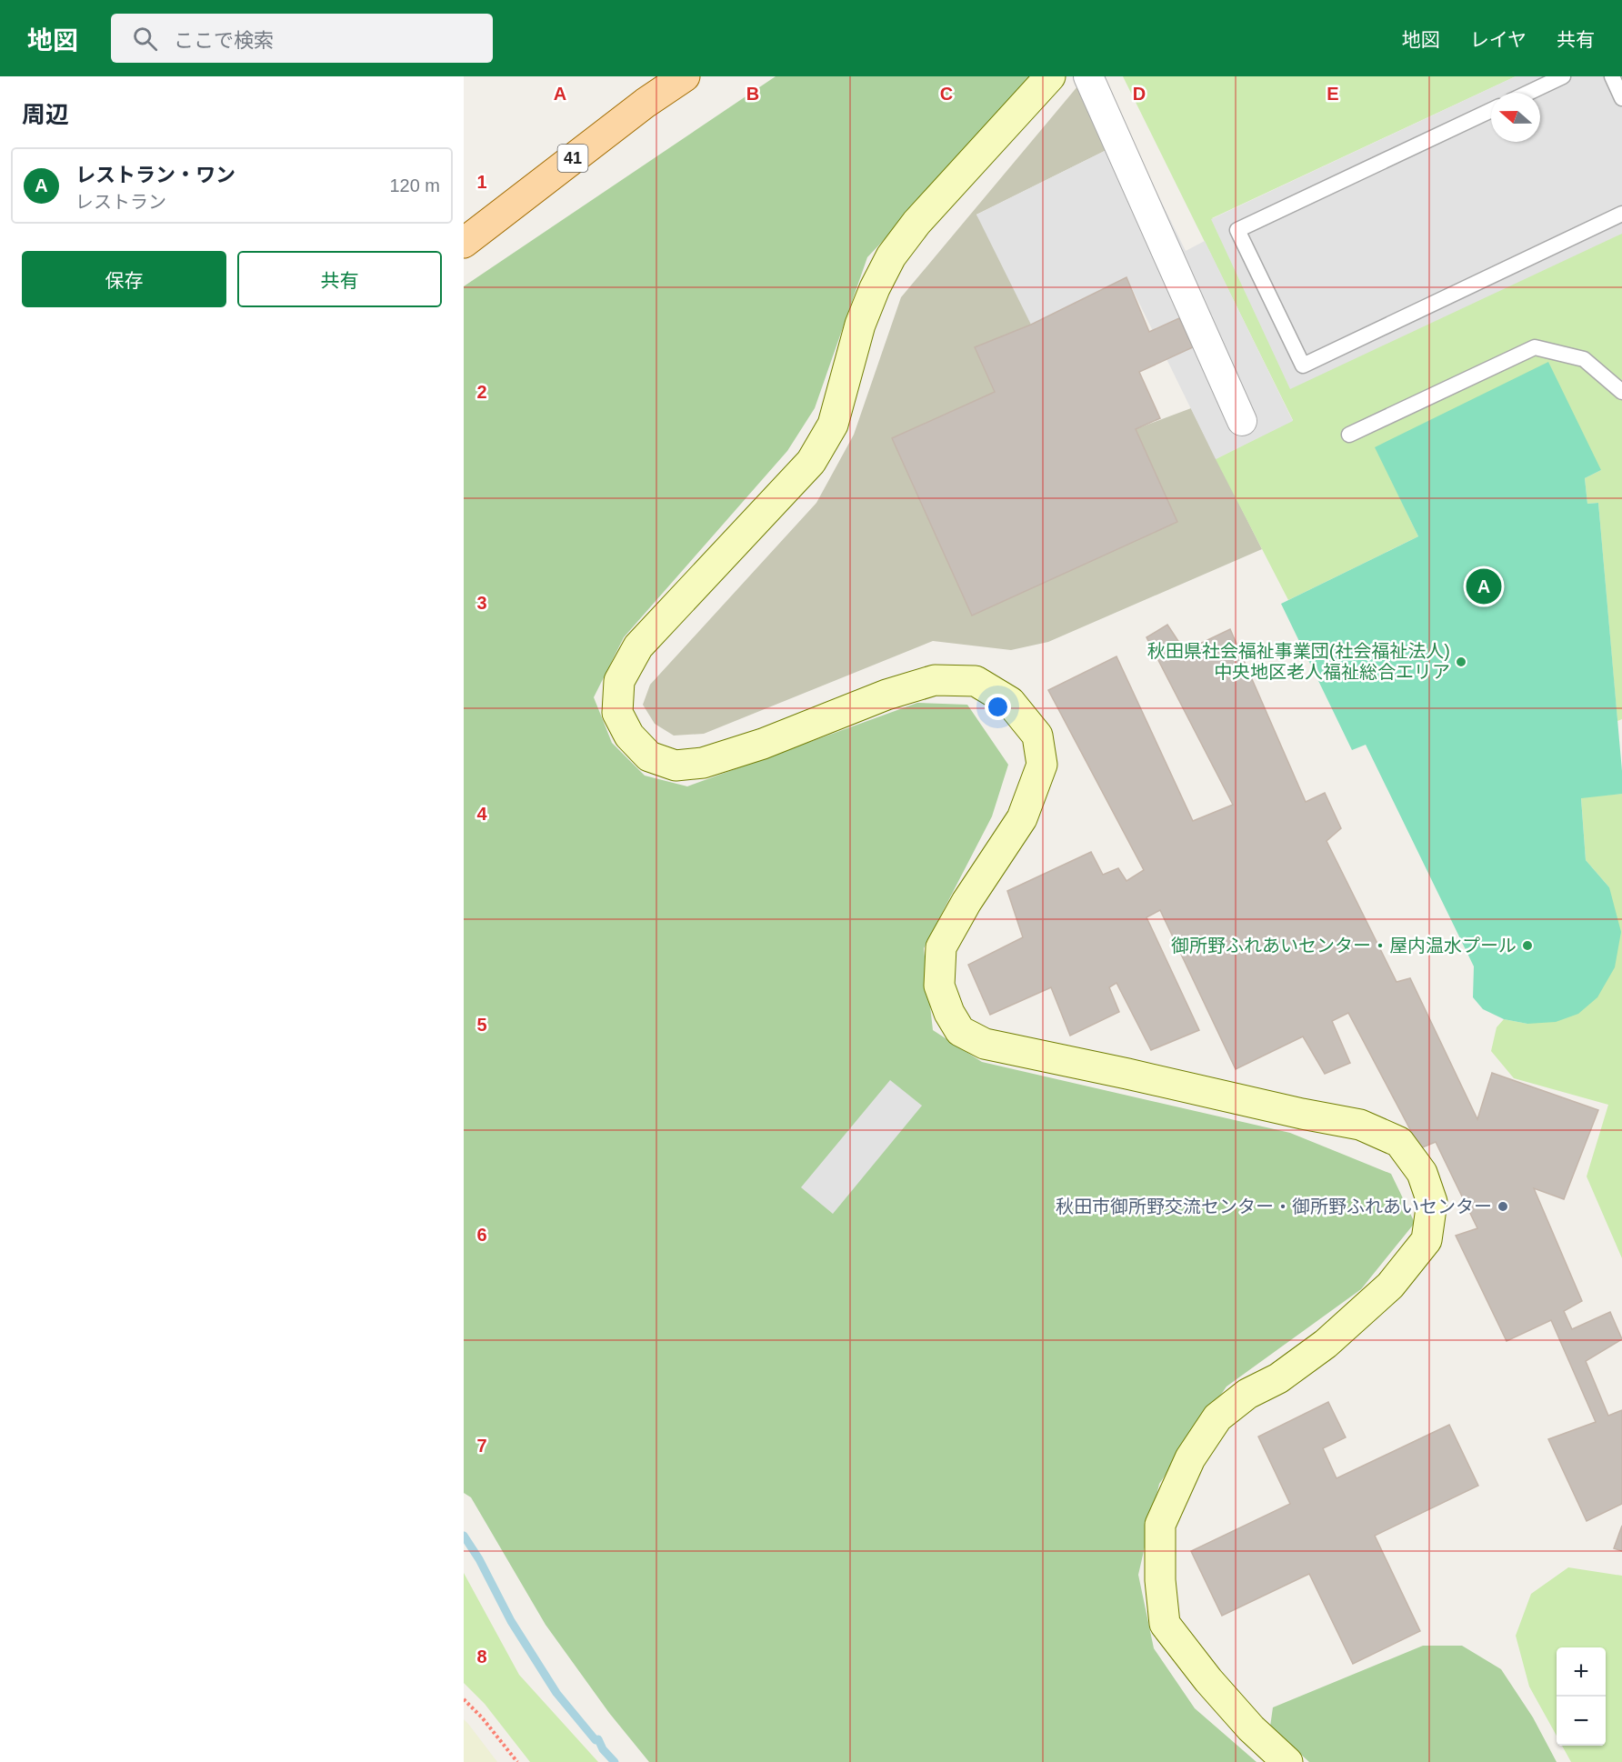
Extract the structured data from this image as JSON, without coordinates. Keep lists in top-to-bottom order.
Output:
{
  "streets": {
    "main road": ["41"]
  },
  "places": ["秋田県社会福祉事業団(社会福祉法人) 中央地区老人福祉総合エリア", "御所野ふれあいセンター・屋内温水プール", "秋田市御所野交流センター・御所野ふれあいセンター"],
  "north": "left",
  "page": {
    "header": "地図",
    "search": "ここで検索",
    "nav": ["地図", "レイヤ", "共有"],
    "heading": "周辺",
    "list": [
      {
        "mark": "A",
        "name": "レストラン・ワン",
        "note": "レストラン",
        "value": "120 m"
      }
    ],
    "buttons": ["保存", "共有"],
    "pins": "A",
    "map_buttons": ["+", "−"]
  },
  "grid": {
    "columns": [
      "A",
      "B",
      "C",
      "D",
      "E"
    ],
    "rows": [
      "1",
      "2",
      "3",
      "4",
      "5",
      "6",
      "7",
      "8"
    ]
  }
}
